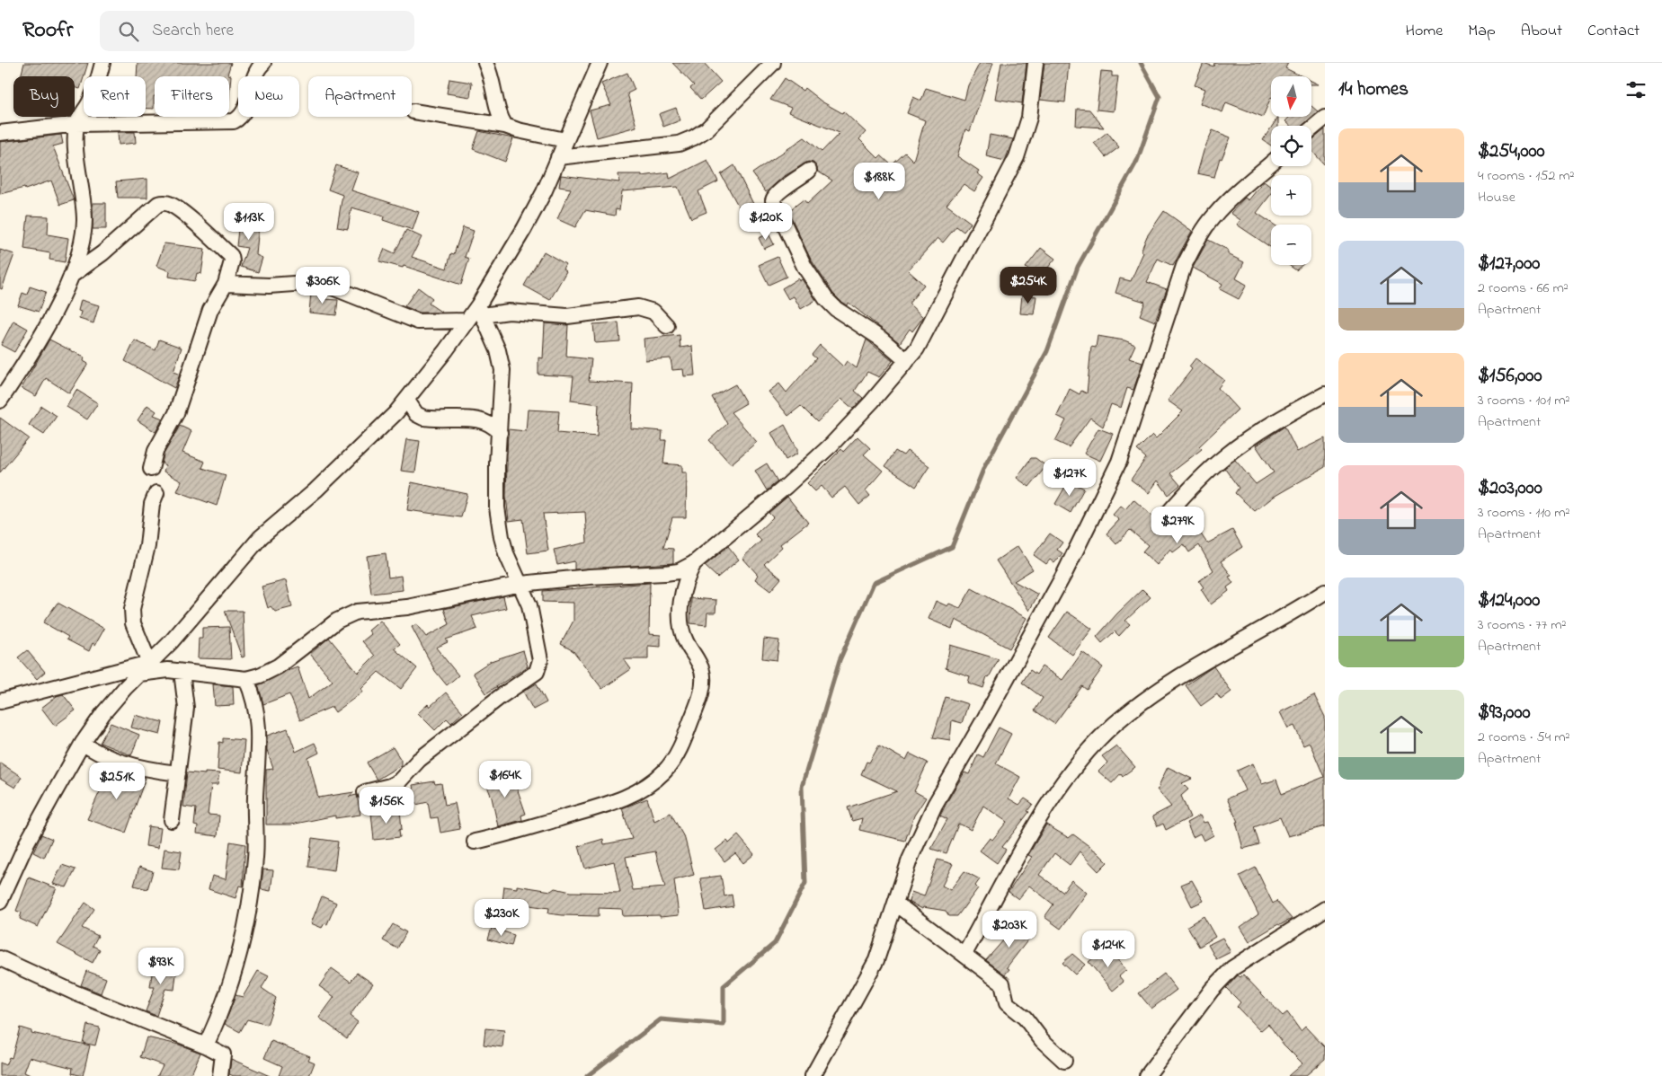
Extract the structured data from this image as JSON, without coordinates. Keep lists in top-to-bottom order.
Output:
{
  "north": "bottom",
  "page": {
    "header": "Roofr",
    "search": "Search here",
    "nav": [
      "Home",
      "Map",
      "About",
      "Contact"
    ],
    "heading": "14 homes",
    "map_buttons": ["+", "−"],
    "chip": [
      "Buy",
      "Rent",
      "Filters",
      "New",
      "Apartment"
    ],
    "list": [
      {
        "name": "$254,000",
        "note": "4 rooms · 152 m² · House"
      },
      {
        "name": "$127,000",
        "note": "2 rooms · 66 m² · Apartment"
      },
      {
        "name": "$156,000",
        "note": "3 rooms · 101 m² · Apartment"
      },
      {
        "name": "$203,000",
        "note": "3 rooms · 110 m² · Apartment"
      },
      {
        "name": "$124,000",
        "note": "3 rooms · 77 m² · Apartment"
      },
      {
        "name": "$93,000",
        "note": "2 rooms · 54 m² · Apartment"
      }
    ],
    "price": [
      "$188K",
      "$113K",
      "$120K",
      "$306K",
      "$254K",
      "$127K",
      "$279K",
      "$164K",
      "$251K",
      "$156K",
      "$230K",
      "$203K",
      "$124K",
      "$93K"
    ]
  }
}
